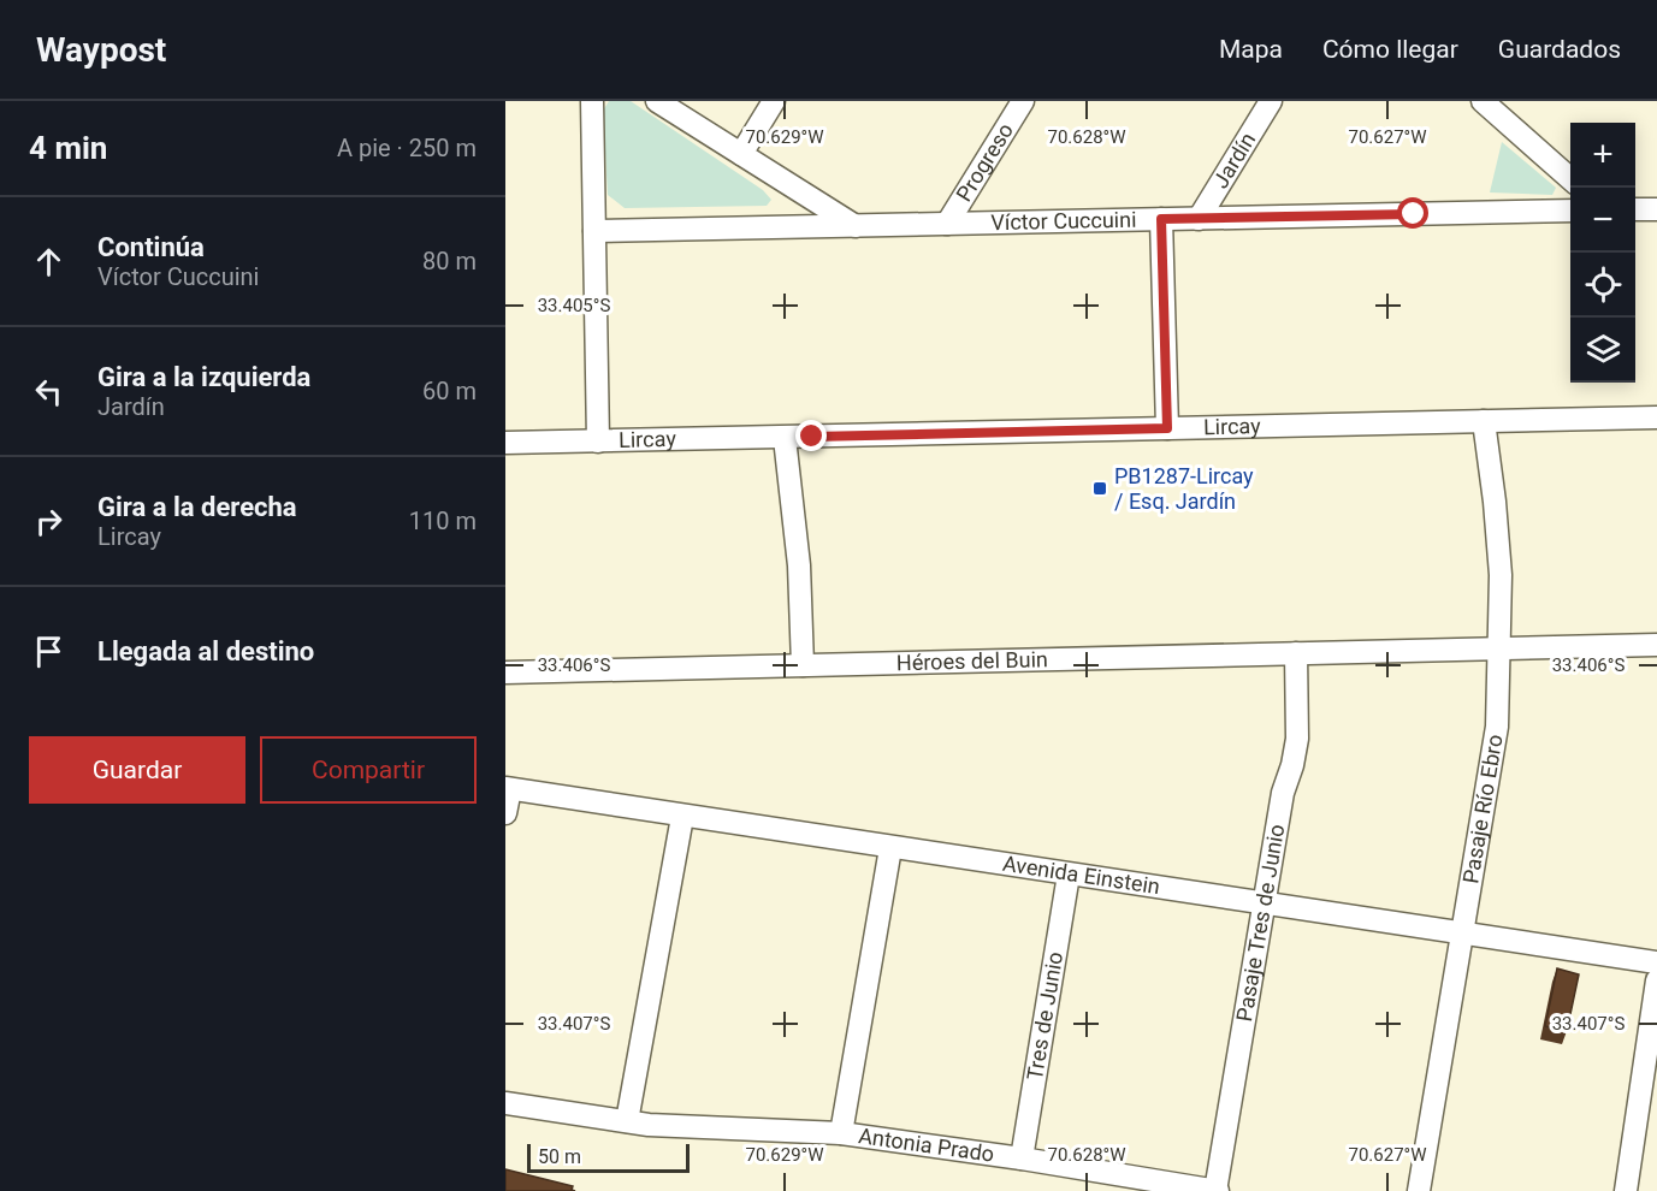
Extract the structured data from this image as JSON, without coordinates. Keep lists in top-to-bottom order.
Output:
{
  "streets": {
    "street": [
      "Jardín",
      "Progreso",
      "Víctor Cuccuini",
      "Lircay",
      "Héroes del Buin",
      "Pasaje Río Ebro",
      "Avenida Einstein",
      "Pasaje Tres de Junio",
      "Tres de Junio",
      "Antonia Prado"
    ]
  },
  "crossings": [
    ["Jardín", "Víctor Cuccuini"],
    ["Progreso", "Víctor Cuccuini"],
    ["Lircay", "Pasaje Río Ebro"],
    ["Héroes del Buin", "Pasaje Río Ebro"],
    ["Héroes del Buin", "Pasaje Tres de Junio"],
    ["Pasaje Río Ebro", "Avenida Einstein"],
    ["Avenida Einstein", "Pasaje Tres de Junio"],
    ["Avenida Einstein", "Tres de Junio"],
    ["Pasaje Tres de Junio", "Antonia Prado"],
    ["Tres de Junio", "Antonia Prado"]
  ],
  "places": {
    "transit": ["PB1287-Lircay / Esq. Jardín"]
  },
  "scale_bar": "50 m",
  "page": {
    "header": "Waypost",
    "nav": ["Mapa", "Cómo llegar", "Guardados"],
    "heading": ["4 min", "A pie · 250 m"],
    "map_buttons": ["+", "−"],
    "list": [
      ["Continúa", "Víctor Cuccuini", "80 m"],
      ["Gira a la izquierda", "Jardín", "60 m"],
      ["Gira a la derecha", "Lircay", "110 m"],
      "Llegada al destino"
    ],
    "buttons": ["Guardar", "Compartir"],
    "scale": "50 m"
  },
  "coordinates": [
    "70.629°W",
    "70.628°W",
    "70.627°W",
    "33.405°S",
    "33.406°S",
    "33.407°S"
  ]
}
